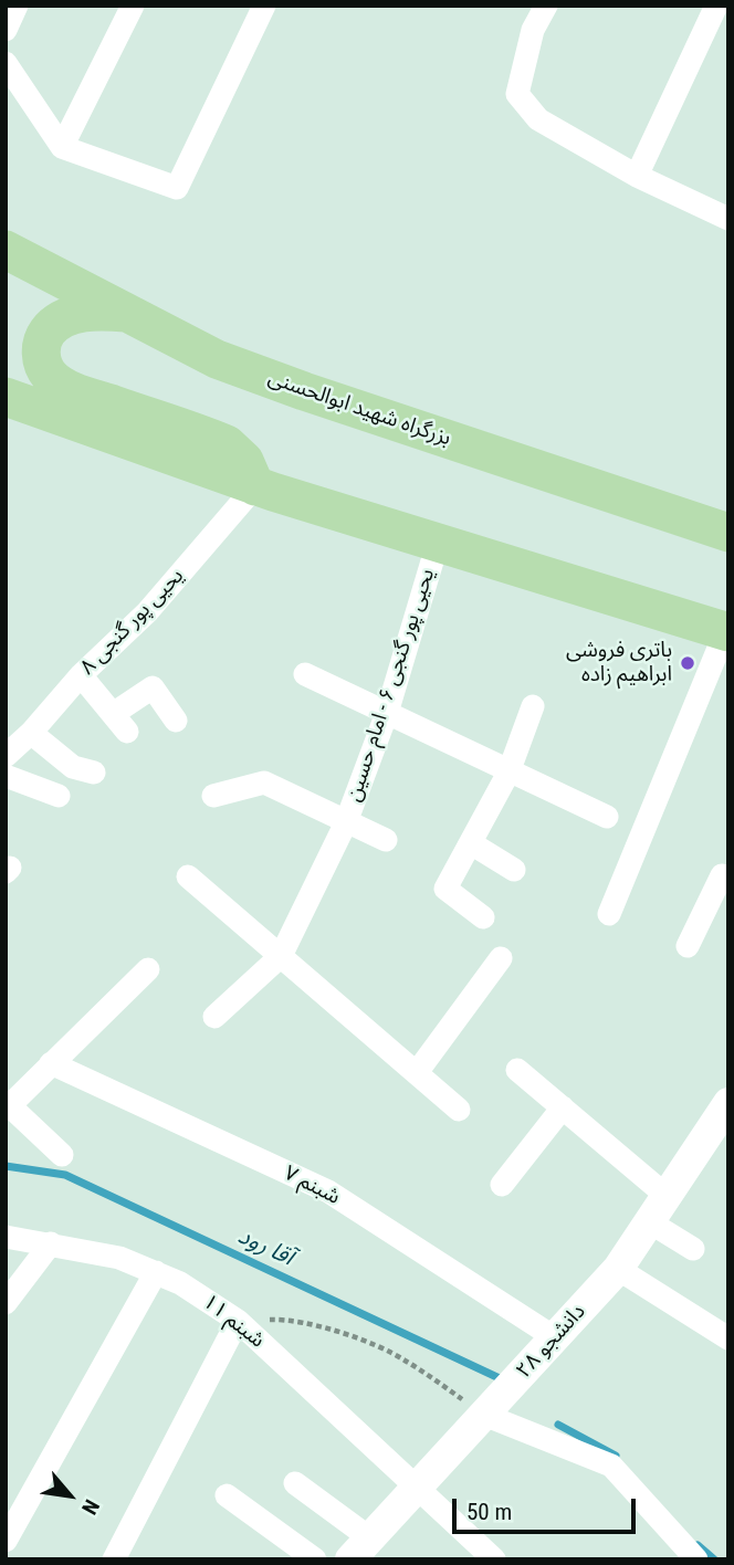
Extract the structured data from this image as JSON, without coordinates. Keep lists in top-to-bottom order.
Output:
{
  "streets": {
    "main road": ["بزرگراه شهید ابوالحسنی"],
    "street": [
      "یحیی پور گنجی ۸",
      "یحیی پور گنجی ۶ - امام حسین",
      "شبنم ۷",
      "شبنم ۱۱",
      "دانشجو ۲۸"
    ]
  },
  "crossings": [
    ["شبنم ۷", "دانشجو ۲۸"],
    ["شبنم ۱۱", "دانشجو ۲۸"]
  ],
  "water": ["آقا رود"],
  "places": ["باتری فروشی ابراهیم زاده"],
  "scale_bar": "50 m",
  "north": "bottom right"
}
